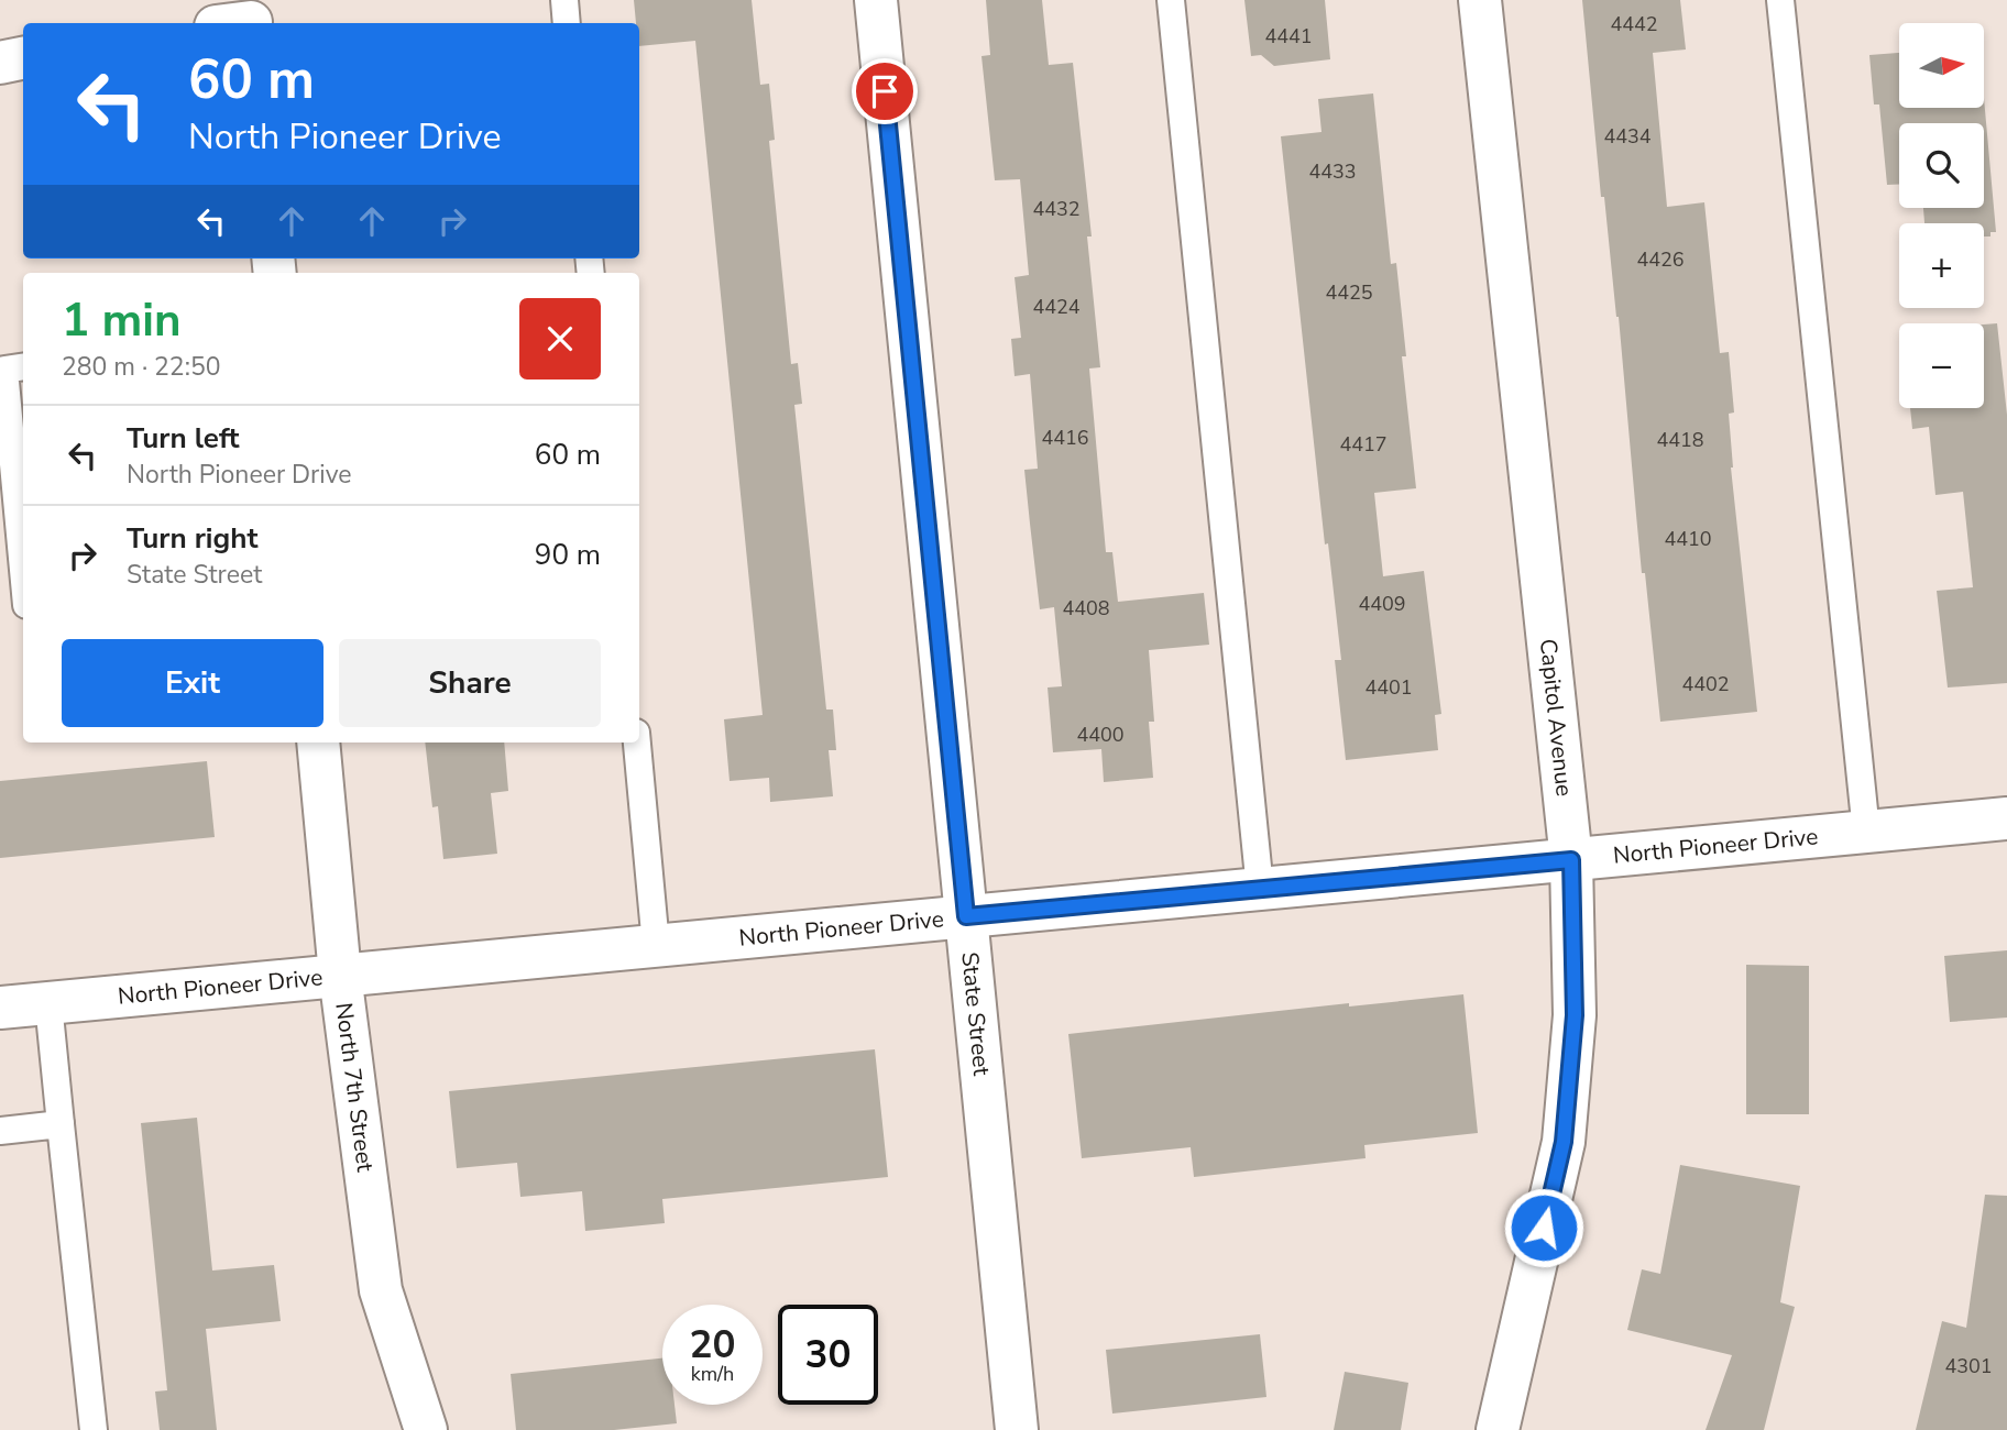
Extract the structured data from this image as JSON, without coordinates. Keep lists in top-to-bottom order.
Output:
{
  "streets": {
    "street": [
      "Capitol Avenue",
      "North Pioneer Drive",
      "State Street",
      "North 7th Street"
    ]
  },
  "crossings": [
    ["Capitol Avenue", "North Pioneer Drive"],
    ["North Pioneer Drive", "State Street"],
    ["North Pioneer Drive", "North 7th Street"]
  ],
  "house_numbers": [
    "4442",
    "4441",
    "4434",
    "4433",
    "4432",
    "4426",
    "4425",
    "4424",
    "4416",
    "4418",
    "4417",
    "4410",
    "4409",
    "4408",
    "4402",
    "4401",
    "4400",
    "4301"
  ],
  "north": "right",
  "page": {
    "map_buttons": ["+", "−"],
    "turn": ["60 m", "North Pioneer Drive"],
    "heading": ["1 min", "280 m · 22:50"],
    "list": [
      {
        "name": "Turn left",
        "note": "North Pioneer Drive",
        "value": "60 m"
      },
      {
        "name": "Turn right",
        "note": "State Street",
        "value": "90 m"
      }
    ],
    "buttons": ["Exit", "Share"],
    "speed": "20 km/h",
    "limit": "30"
  }
}
